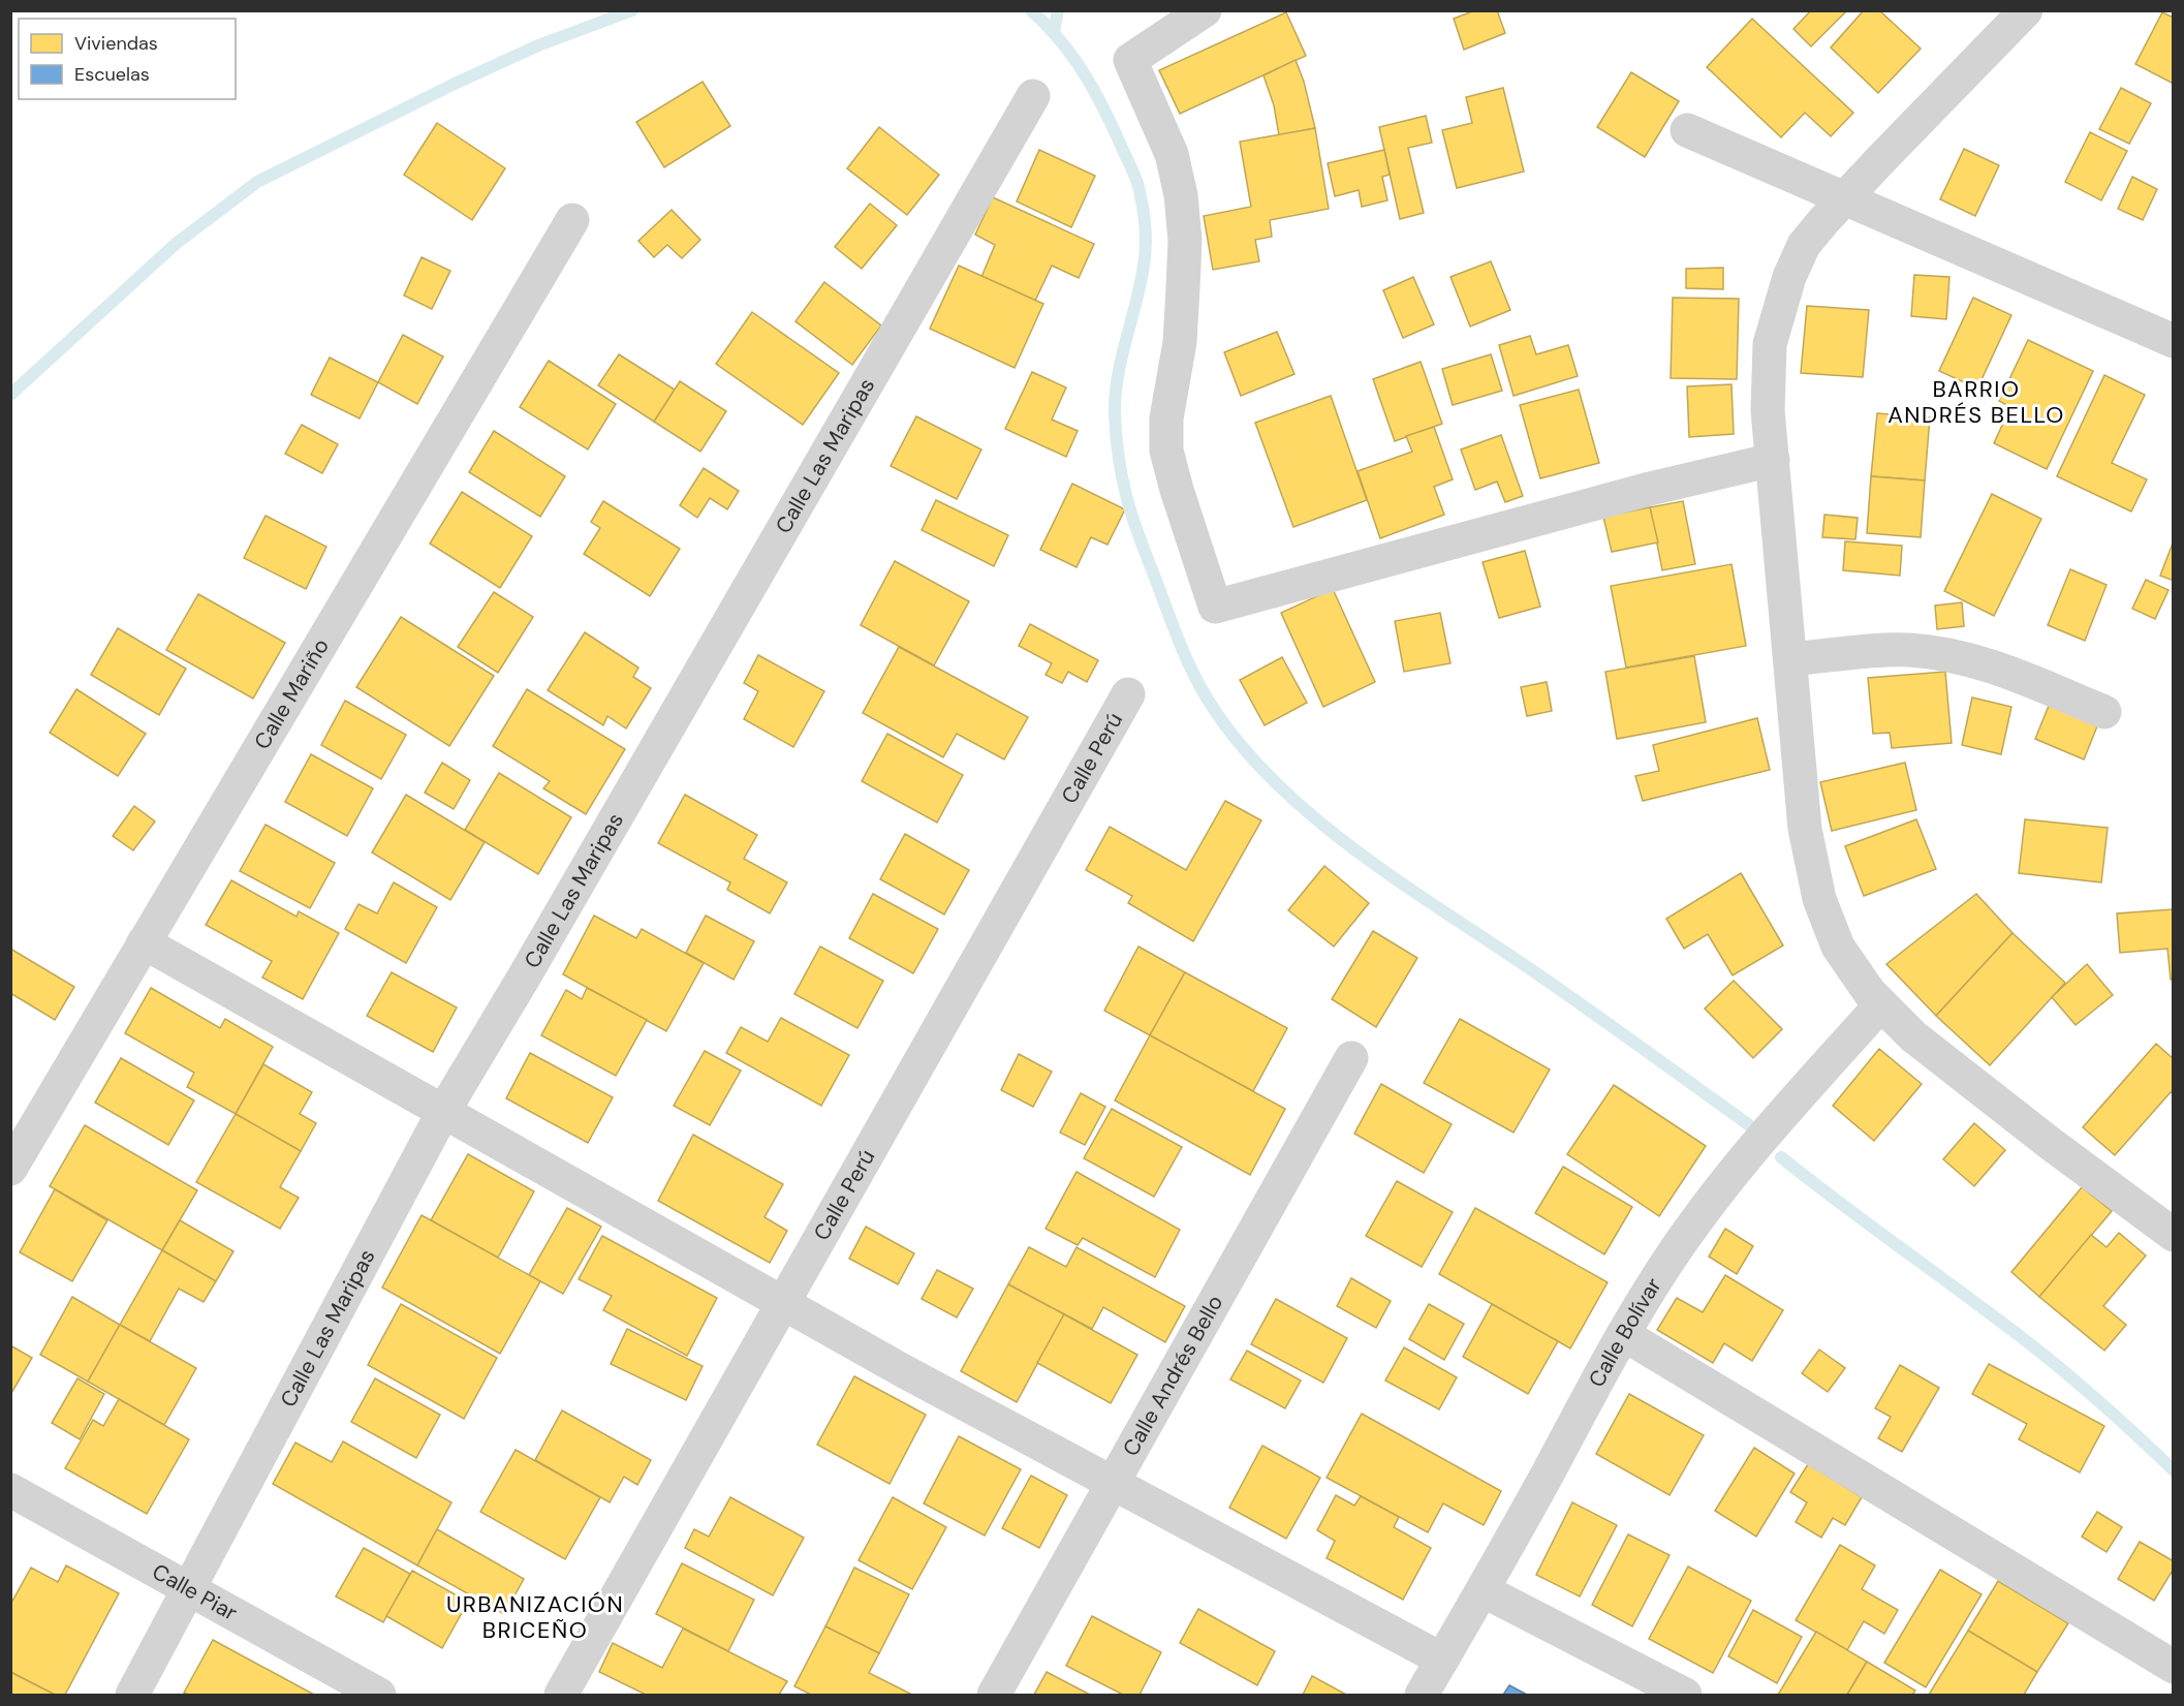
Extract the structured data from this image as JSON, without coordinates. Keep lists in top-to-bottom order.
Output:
{
  "streets": {
    "street": [
      "Calle Las Maripas",
      "Calle Mariño",
      "Calle Perú",
      "Calle Bolívar",
      "Calle Andrés Bello",
      "Calle Piar"
    ]
  },
  "crossings": [
    ["Calle Las Maripas", "Calle Piar"]
  ],
  "districts": ["BARRIO ANDRÉS BELLO", "URBANIZACIÓN BRICEÑO"],
  "legend": ["Viviendas", "Escuelas"]
}
